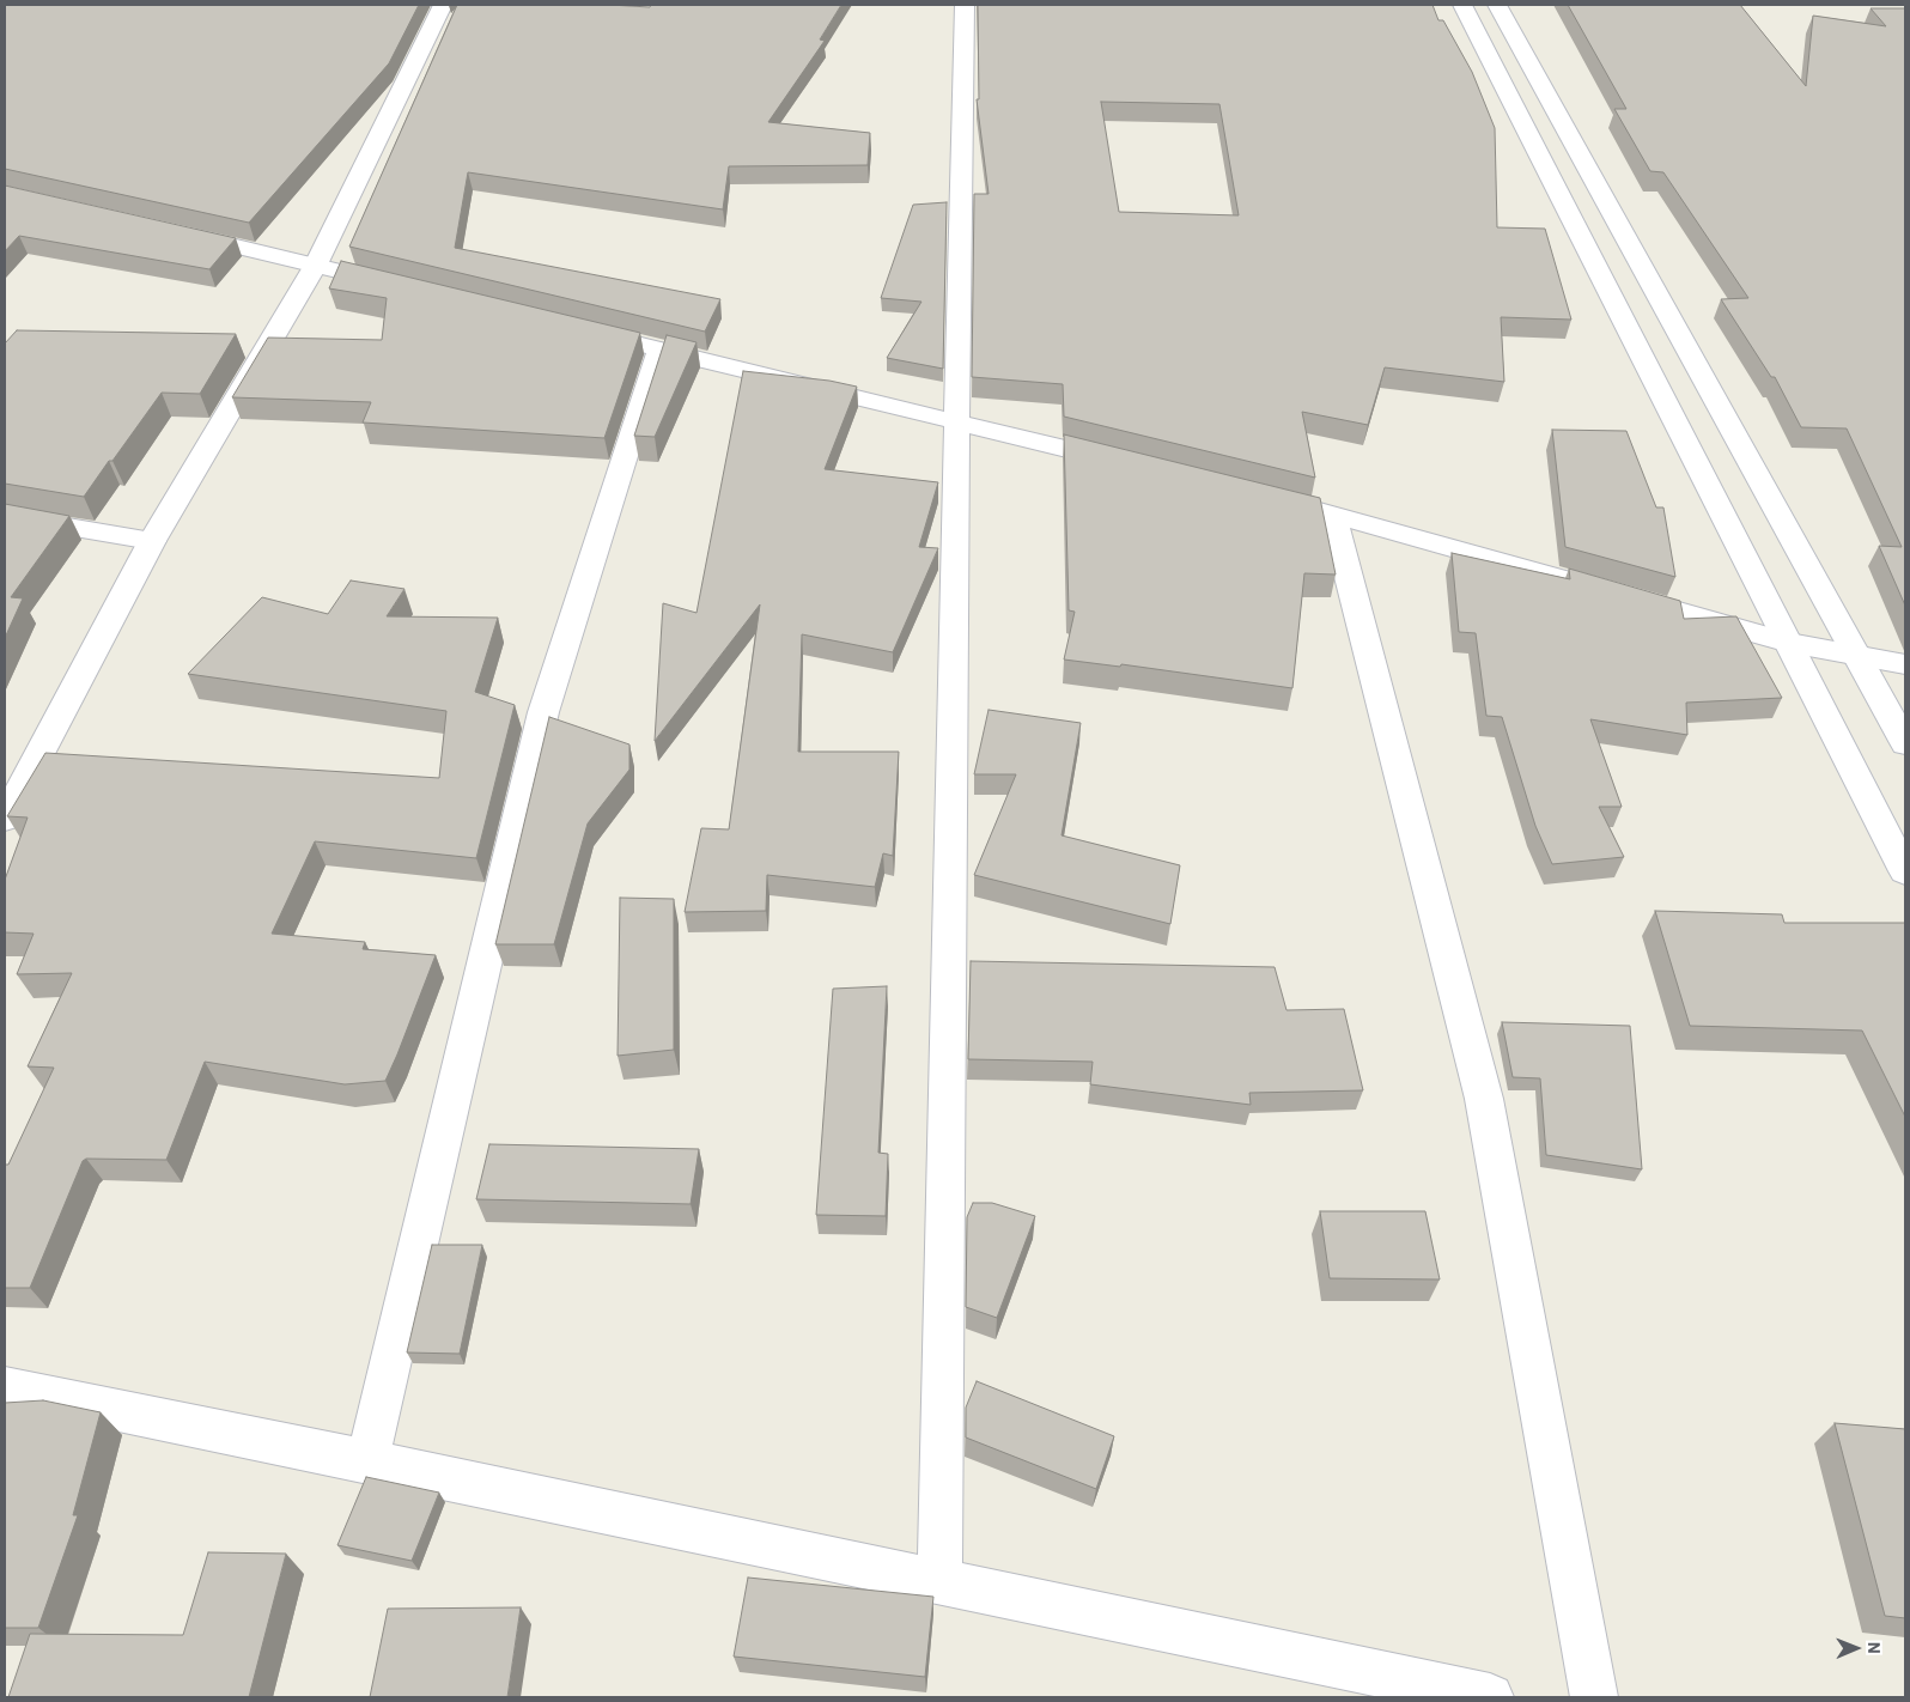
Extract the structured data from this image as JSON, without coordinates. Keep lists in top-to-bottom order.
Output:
{
  "north": "right"
}
